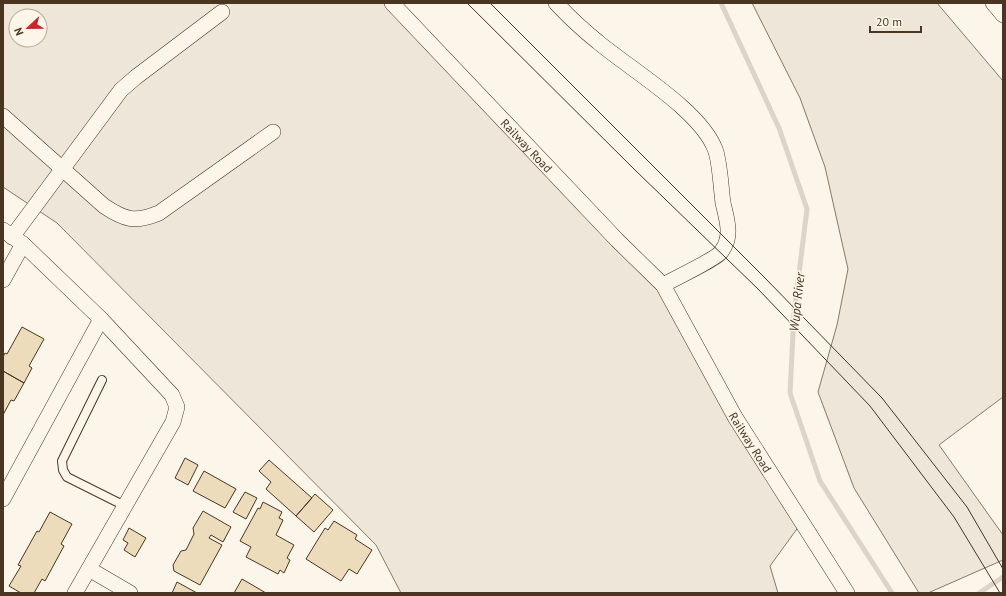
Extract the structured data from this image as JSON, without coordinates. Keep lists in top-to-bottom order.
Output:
{
  "streets": {
    "street": ["Railway Road"]
  },
  "water": ["Wupa River"],
  "scale_bar": "20 m",
  "north": "left"
}
